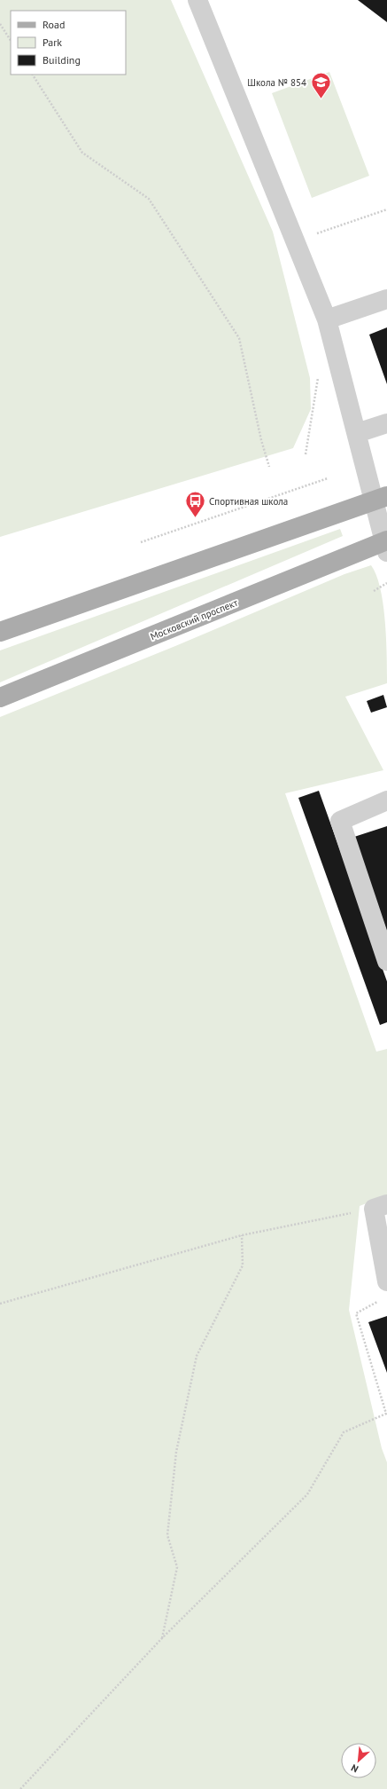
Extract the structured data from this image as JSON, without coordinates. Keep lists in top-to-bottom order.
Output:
{
  "streets": {
    "main road": ["Московский проспект"]
  },
  "places": {
    "school or university": ["Школа № 854"],
    "bus stop": ["Спортивная школа"]
  },
  "legend": ["Road", "Park", "Building"],
  "north": "bottom left"
}
